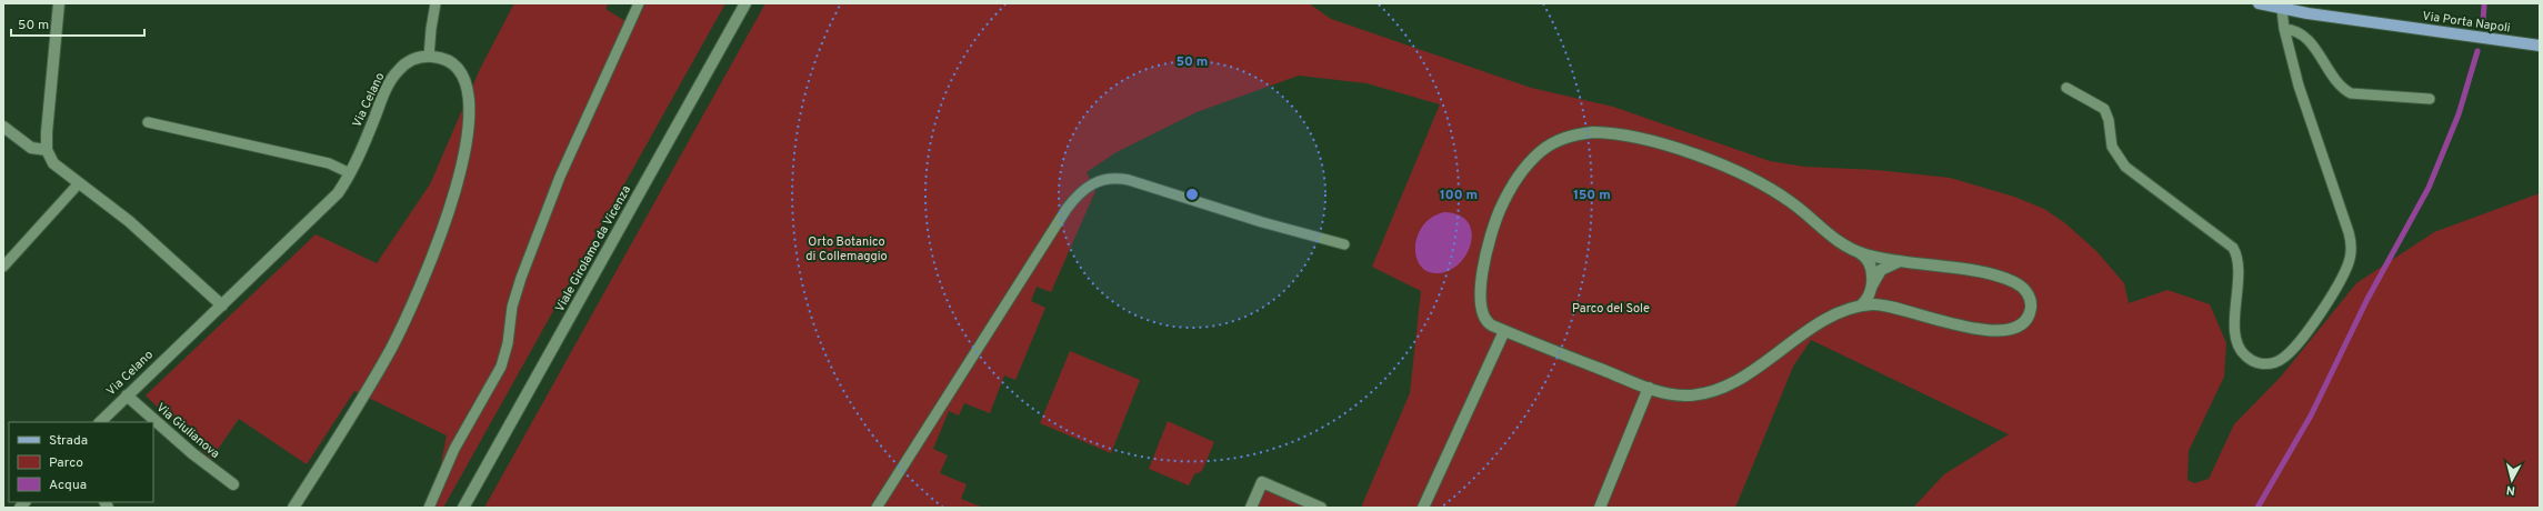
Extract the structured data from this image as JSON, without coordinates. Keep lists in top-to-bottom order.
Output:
{
  "streets": {
    "main road": ["Via Porta Napoli"],
    "street": ["Via Celano", "Viale Girolamo da Vicenza", "Via Giulianova"]
  },
  "crossings": [
    ["Via Celano", "Via Giulianova"]
  ],
  "parks": ["Orto Botanico di Collemaggio", "Parco del Sole"],
  "legend": ["Strada", "Parco", "Acqua"],
  "scale_bar": "50 m",
  "north": "bottom",
  "rings": ["50 m", "100 m", "150 m"]
}
